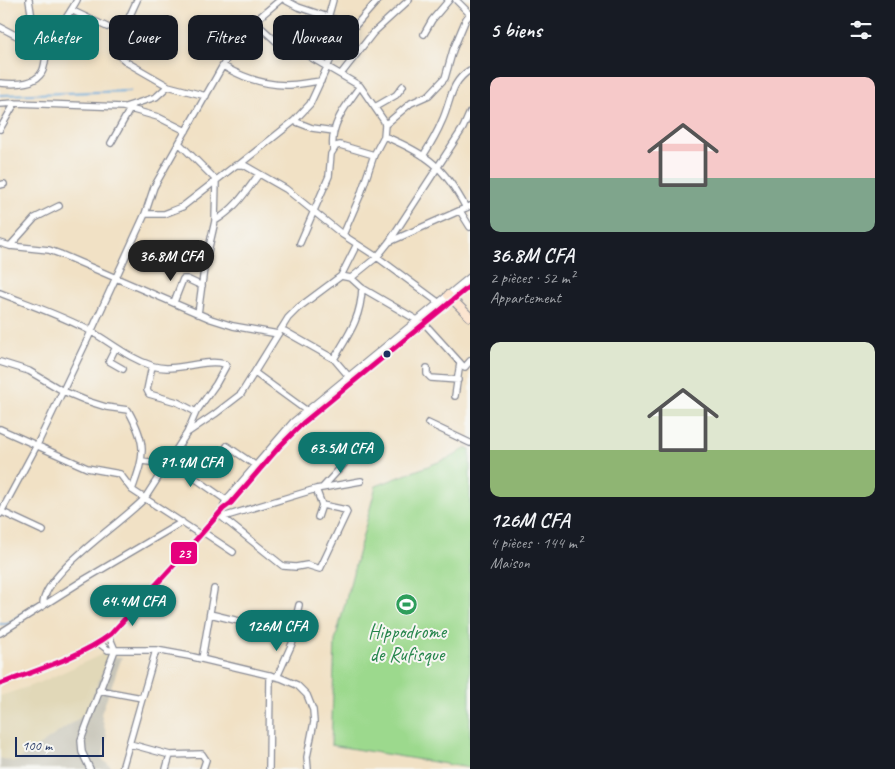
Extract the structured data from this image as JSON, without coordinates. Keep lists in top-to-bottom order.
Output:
{
  "places": {
    "sports": ["Hippodrome de Rufisque"]
  },
  "lines": ["transit line 23"],
  "scale_bar": "100 m",
  "page": {
    "heading": "5 biens",
    "chip": [
      "Acheter",
      "Louer",
      "Filtres",
      "Nouveau"
    ],
    "list": [
      {
        "name": "36.8M CFA",
        "note": "2 pièces · 52 m² · Appartement"
      },
      {
        "name": "126M CFA",
        "note": "4 pièces · 144 m² · Maison"
      }
    ],
    "price": [
      "36.8M CFA",
      "63.5M CFA",
      "71.9M CFA",
      "64.4M CFA",
      "126M CFA"
    ],
    "scale": "100 m"
  }
}
